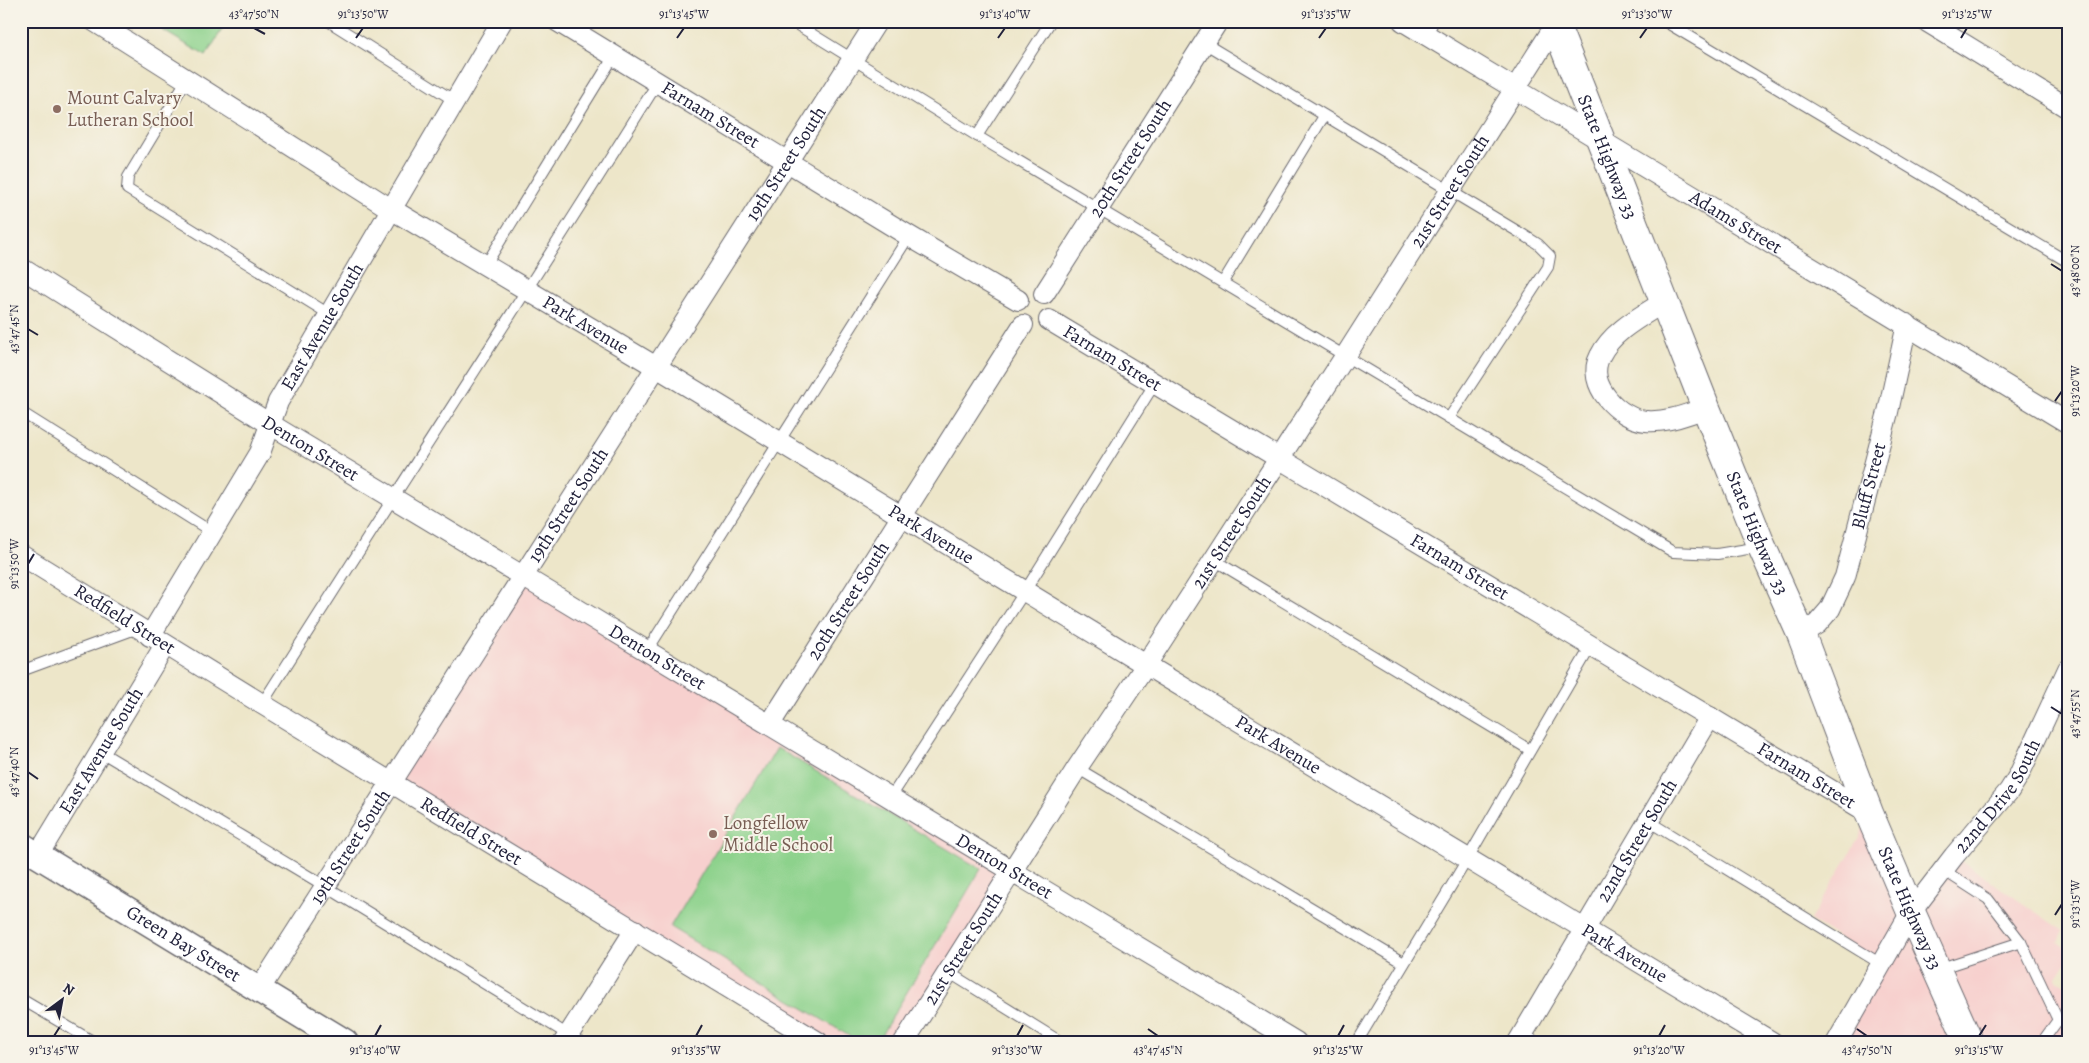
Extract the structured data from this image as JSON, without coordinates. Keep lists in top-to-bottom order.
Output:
{
  "streets": {
    "main road": ["State Highway 33"],
    "street": [
      "Farnam Street",
      "20th Street South",
      "19th Street South",
      "21st Street South",
      "Adams Street",
      "Park Avenue",
      "East Avenue South",
      "Denton Street",
      "Bluff Street",
      "Redfield Street",
      "22nd Drive South",
      "22nd Street South",
      "Green Bay Street"
    ]
  },
  "crossings": [
    ["Farnam Street", "State Highway 33"],
    ["Farnam Street", "20th Street South"],
    ["Farnam Street", "19th Street South"],
    ["Farnam Street", "21st Street South"],
    ["Farnam Street", "22nd Street South"],
    ["State Highway 33", "21st Street South"],
    ["State Highway 33", "Adams Street"],
    ["State Highway 33", "Bluff Street"],
    ["State Highway 33", "22nd Drive South"],
    ["20th Street South", "Park Avenue"],
    ["20th Street South", "Denton Street"],
    ["19th Street South", "Park Avenue"],
    ["19th Street South", "Denton Street"],
    ["19th Street South", "Redfield Street"],
    ["19th Street South", "Green Bay Street"],
    ["21st Street South", "Adams Street"],
    ["21st Street South", "Park Avenue"],
    ["21st Street South", "Denton Street"],
    ["Adams Street", "Bluff Street"],
    ["Park Avenue", "East Avenue South"],
    ["Park Avenue", "22nd Street South"],
    ["East Avenue South", "Denton Street"],
    ["East Avenue South", "Redfield Street"],
    ["East Avenue South", "Green Bay Street"]
  ],
  "places": ["Mount Calvary Lutheran School", "Longfellow Middle School"],
  "north": "top right",
  "coordinates": [
    "43°47'50\"N",
    "91°13'50\"W",
    "91°13'45\"W",
    "91°13'40\"W",
    "91°13'35\"W",
    "91°13'30\"W",
    "91°13'25\"W",
    "43°48'00\"N",
    "43°47'45\"N",
    "91°13'20\"W",
    "43°47'55\"N",
    "43°47'40\"N",
    "91°13'15\"W"
  ]
}
